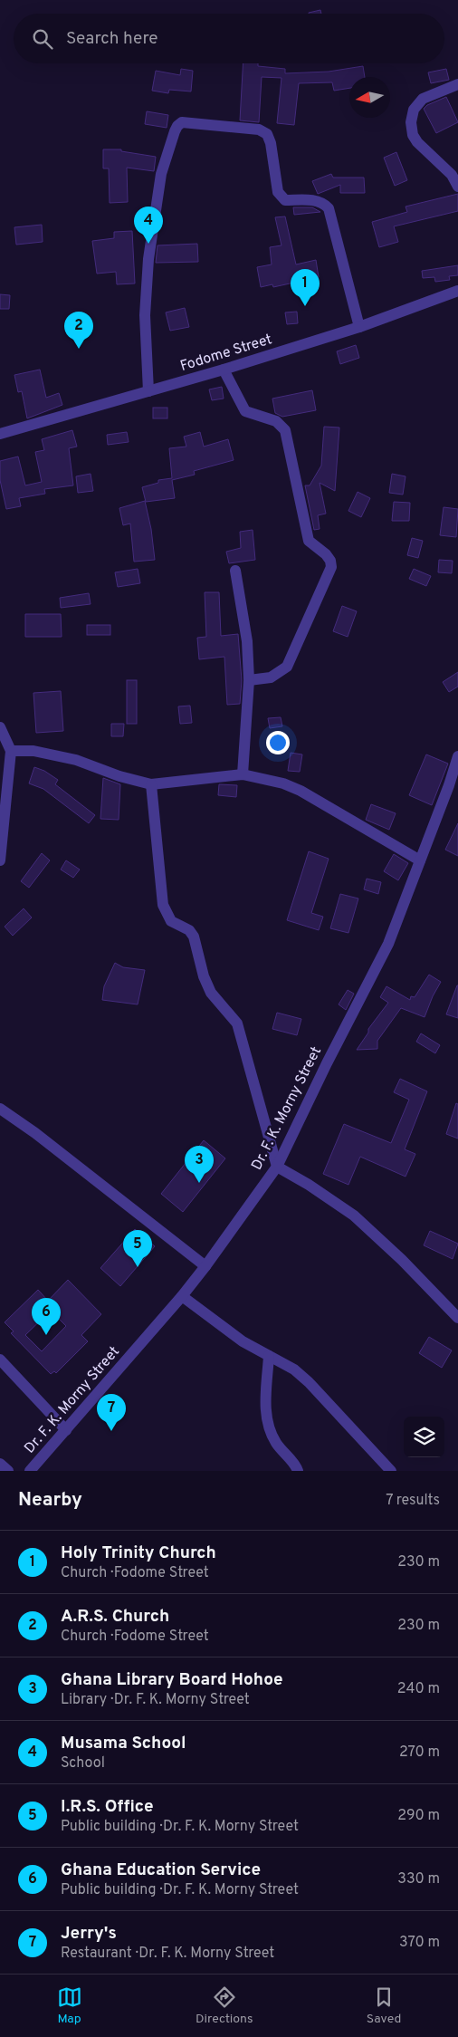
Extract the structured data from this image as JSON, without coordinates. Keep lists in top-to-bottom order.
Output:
{
  "streets": {
    "street": ["Fodome Street", "Dr. F. K. Morny Street"]
  },
  "north": "left",
  "page": {
    "search": "Search here",
    "pins": [
      "4",
      "1",
      "2",
      "3",
      "5",
      "6",
      "7"
    ],
    "heading": ["Nearby", "7 results"],
    "list": [
      {
        "mark": "1",
        "name": "Holy Trinity Church",
        "note": "Church · Fodome Street",
        "value": "230 m"
      },
      {
        "mark": "2",
        "name": "A.R.S. Church",
        "note": "Church · Fodome Street",
        "value": "230 m"
      },
      {
        "mark": "3",
        "name": "Ghana Library Board Hohoe",
        "note": "Library · Dr. F. K. Morny Street",
        "value": "240 m"
      },
      {
        "mark": "4",
        "name": "Musama School",
        "note": "School",
        "value": "270 m"
      },
      {
        "mark": "5",
        "name": "I.R.S. Office",
        "note": "Public building · Dr. F. K. Morny Street",
        "value": "290 m"
      },
      {
        "mark": "6",
        "name": "Ghana Education Service",
        "note": "Public building · Dr. F. K. Morny Street",
        "value": "330 m"
      },
      {
        "mark": "7",
        "name": "Jerry's",
        "note": "Restaurant · Dr. F. K. Morny Street",
        "value": "370 m"
      }
    ],
    "nav": ["Map", "Directions", "Saved"]
  }
}
